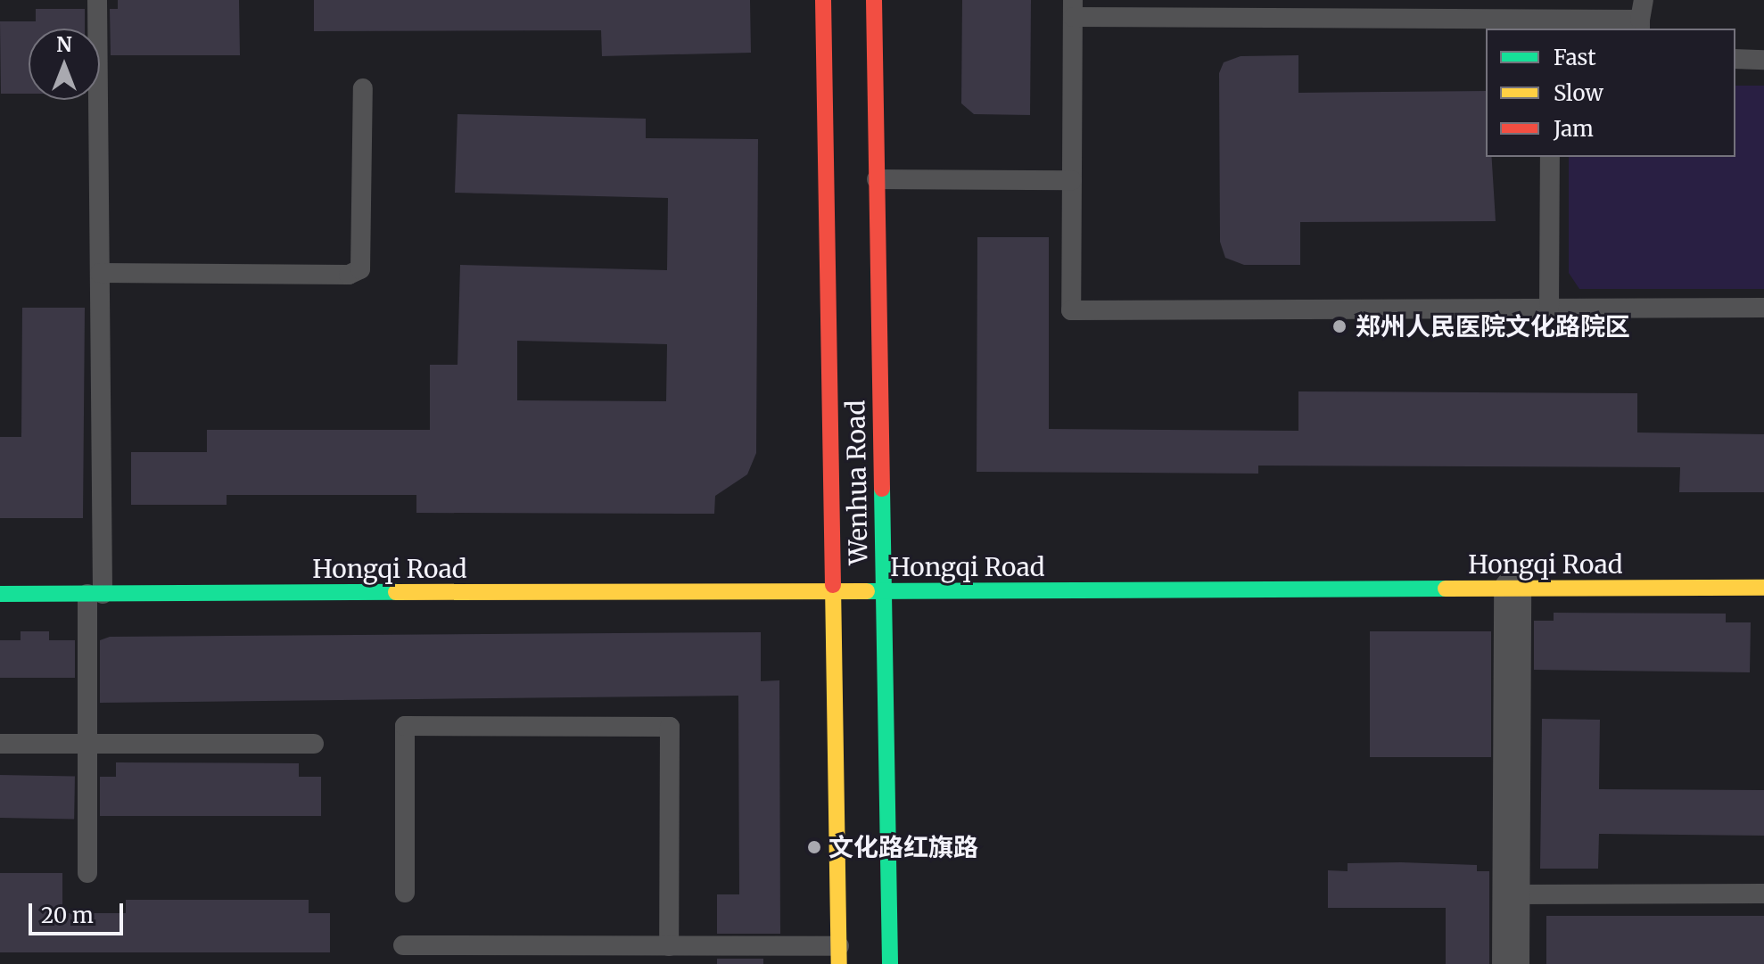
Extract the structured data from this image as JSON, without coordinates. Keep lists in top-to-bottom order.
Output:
{
  "streets": {
    "main road": ["Wenhua Road", "Hongqi Road"]
  },
  "crossings": [
    ["Wenhua Road", "Hongqi Road"]
  ],
  "places": ["郑州人民医院文化路院区", "文化路红旗路"],
  "legend": ["Fast", "Slow", "Jam"],
  "scale_bar": "20 m",
  "north": "top"
}
